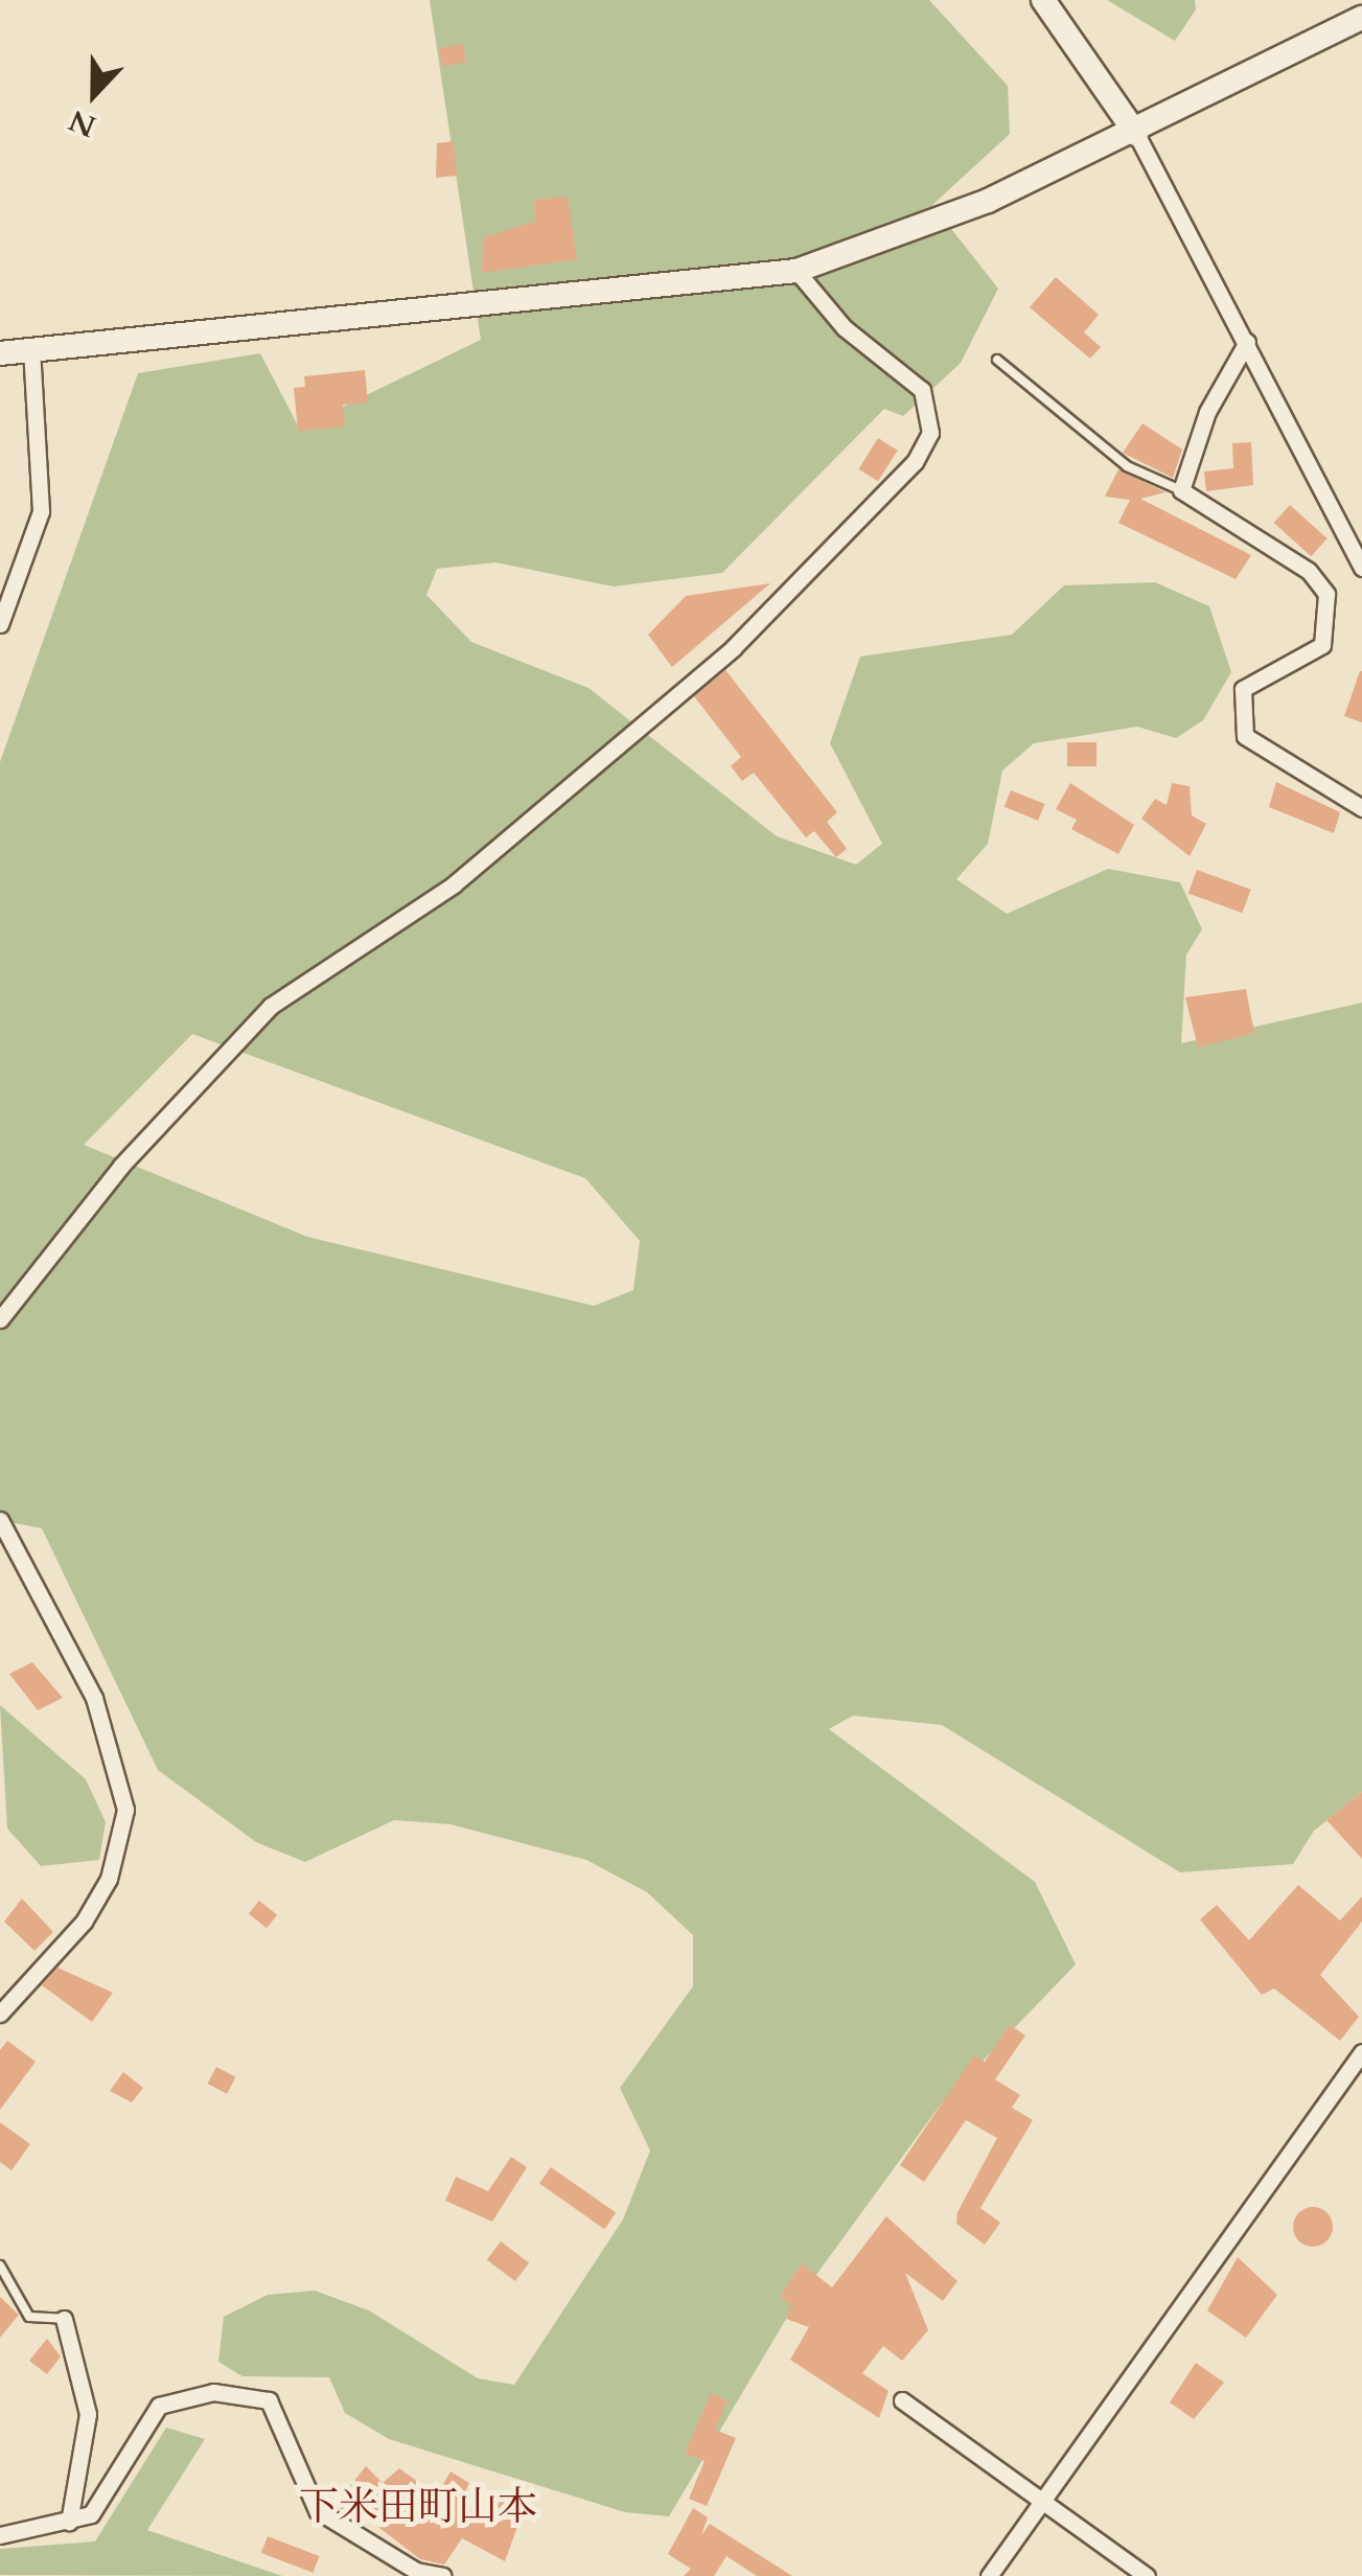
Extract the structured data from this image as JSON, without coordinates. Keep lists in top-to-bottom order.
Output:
{
  "districts": ["下米田町山本"],
  "north": "bottom"
}
